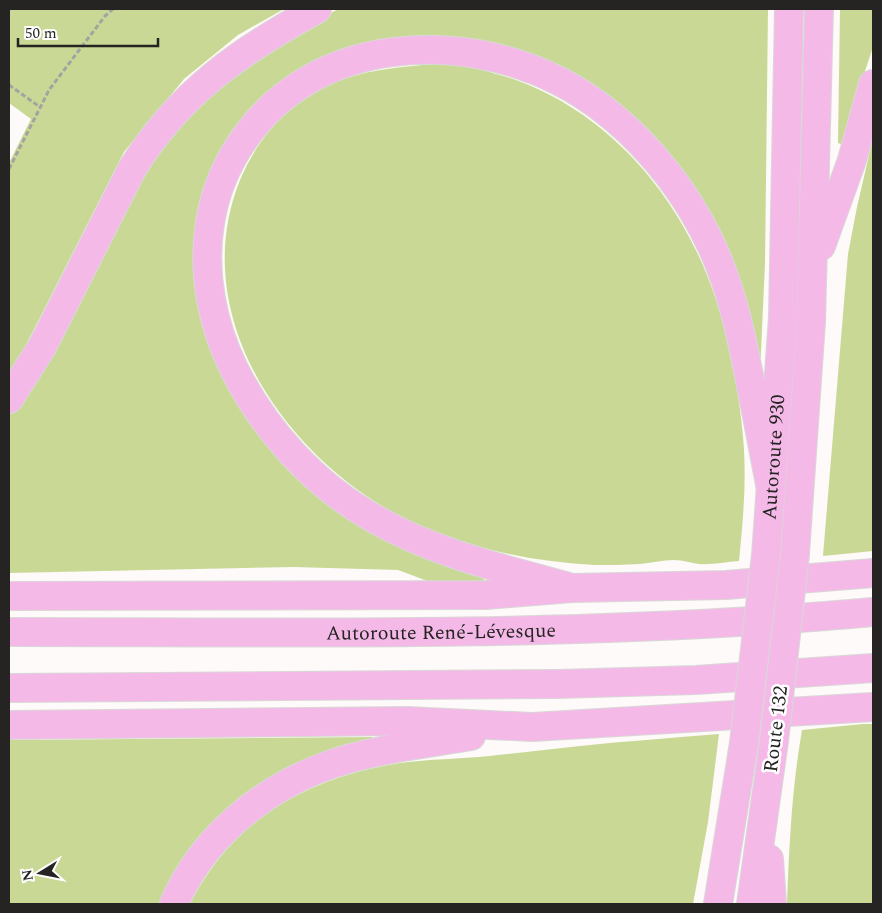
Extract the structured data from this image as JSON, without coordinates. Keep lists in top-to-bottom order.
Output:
{
  "streets": {
    "highway": ["Autoroute 930", "Autoroute René-Lévesque", "Route 132"]
  },
  "crossings": [
    ["Autoroute 930", "Route 132"]
  ],
  "scale_bar": "50 m",
  "north": "left"
}
